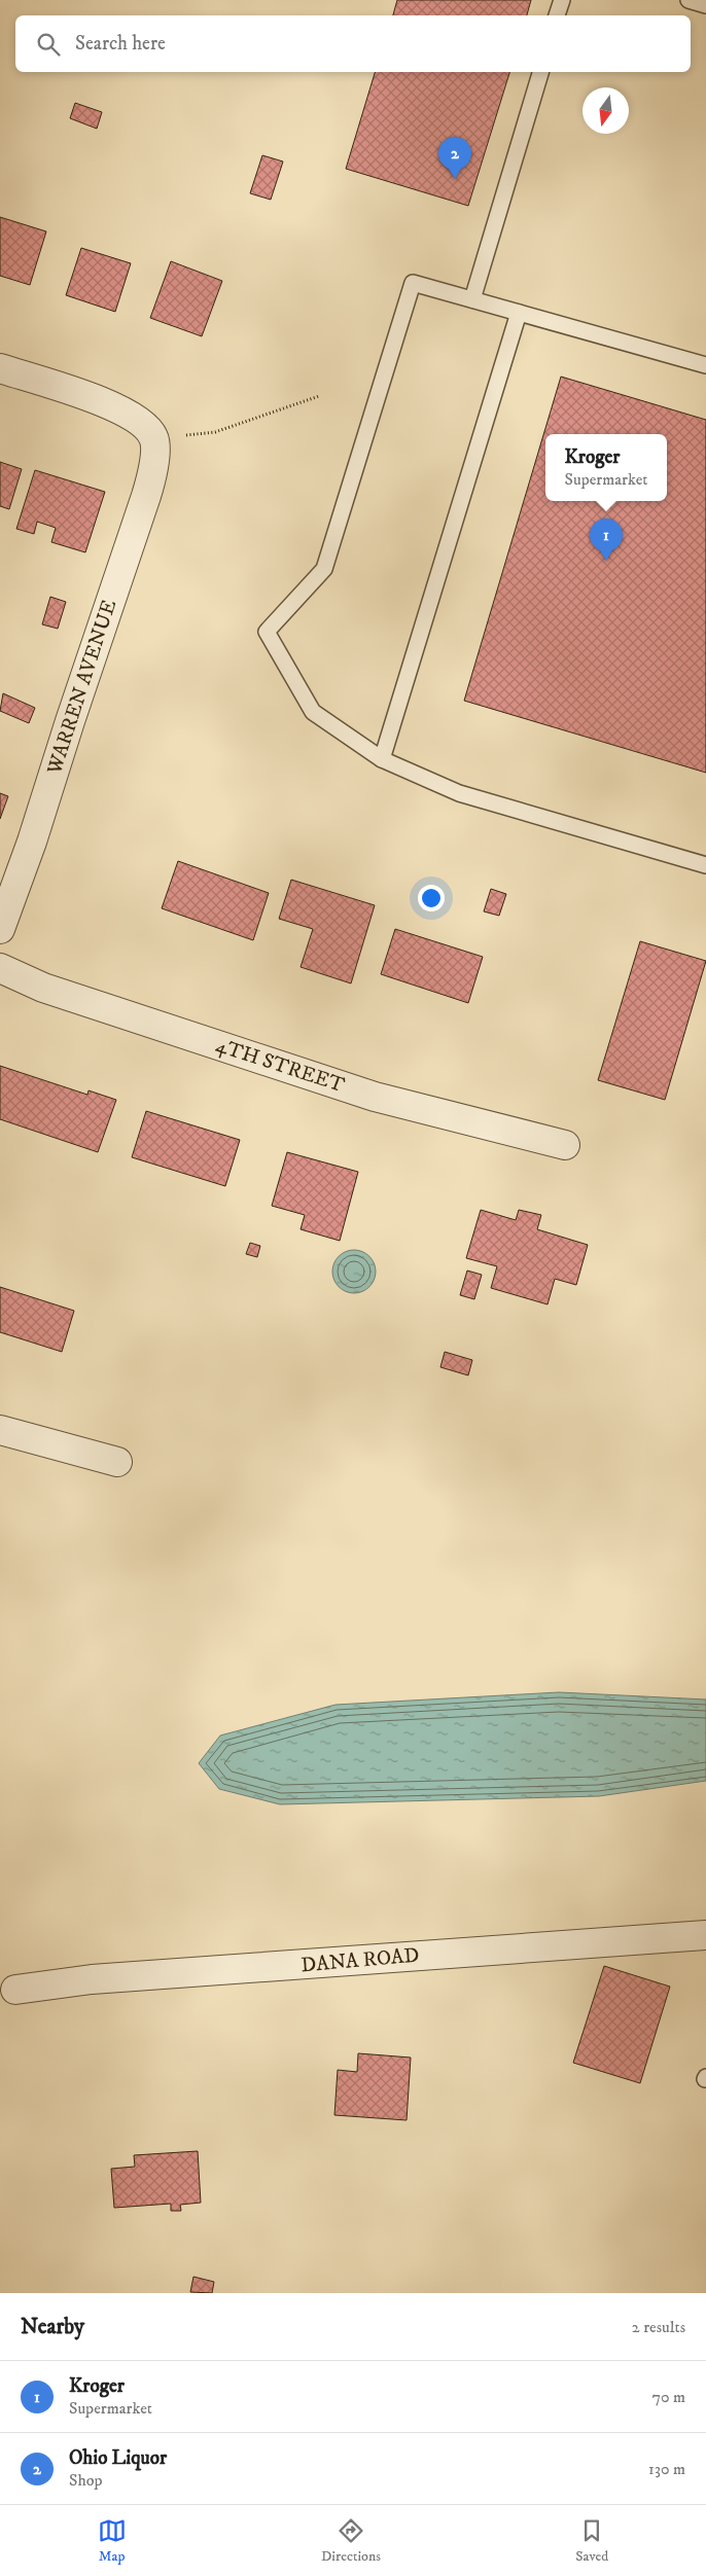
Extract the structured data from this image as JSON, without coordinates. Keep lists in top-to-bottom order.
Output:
{
  "streets": {
    "street": ["WARREN AVENUE", "4TH STREET", "DANA ROAD"]
  },
  "north": "bottom",
  "page": {
    "search": "Search here",
    "pins": ["2", "1"],
    "popup": ["Kroger", "Supermarket"],
    "heading": ["Nearby", "2 results"],
    "list": [
      {
        "mark": "1",
        "name": "Kroger",
        "note": "Supermarket",
        "value": "70 m"
      },
      {
        "mark": "2",
        "name": "Ohio Liquor",
        "note": "Shop",
        "value": "130 m"
      }
    ],
    "nav": ["Map", "Directions", "Saved"]
  }
}
